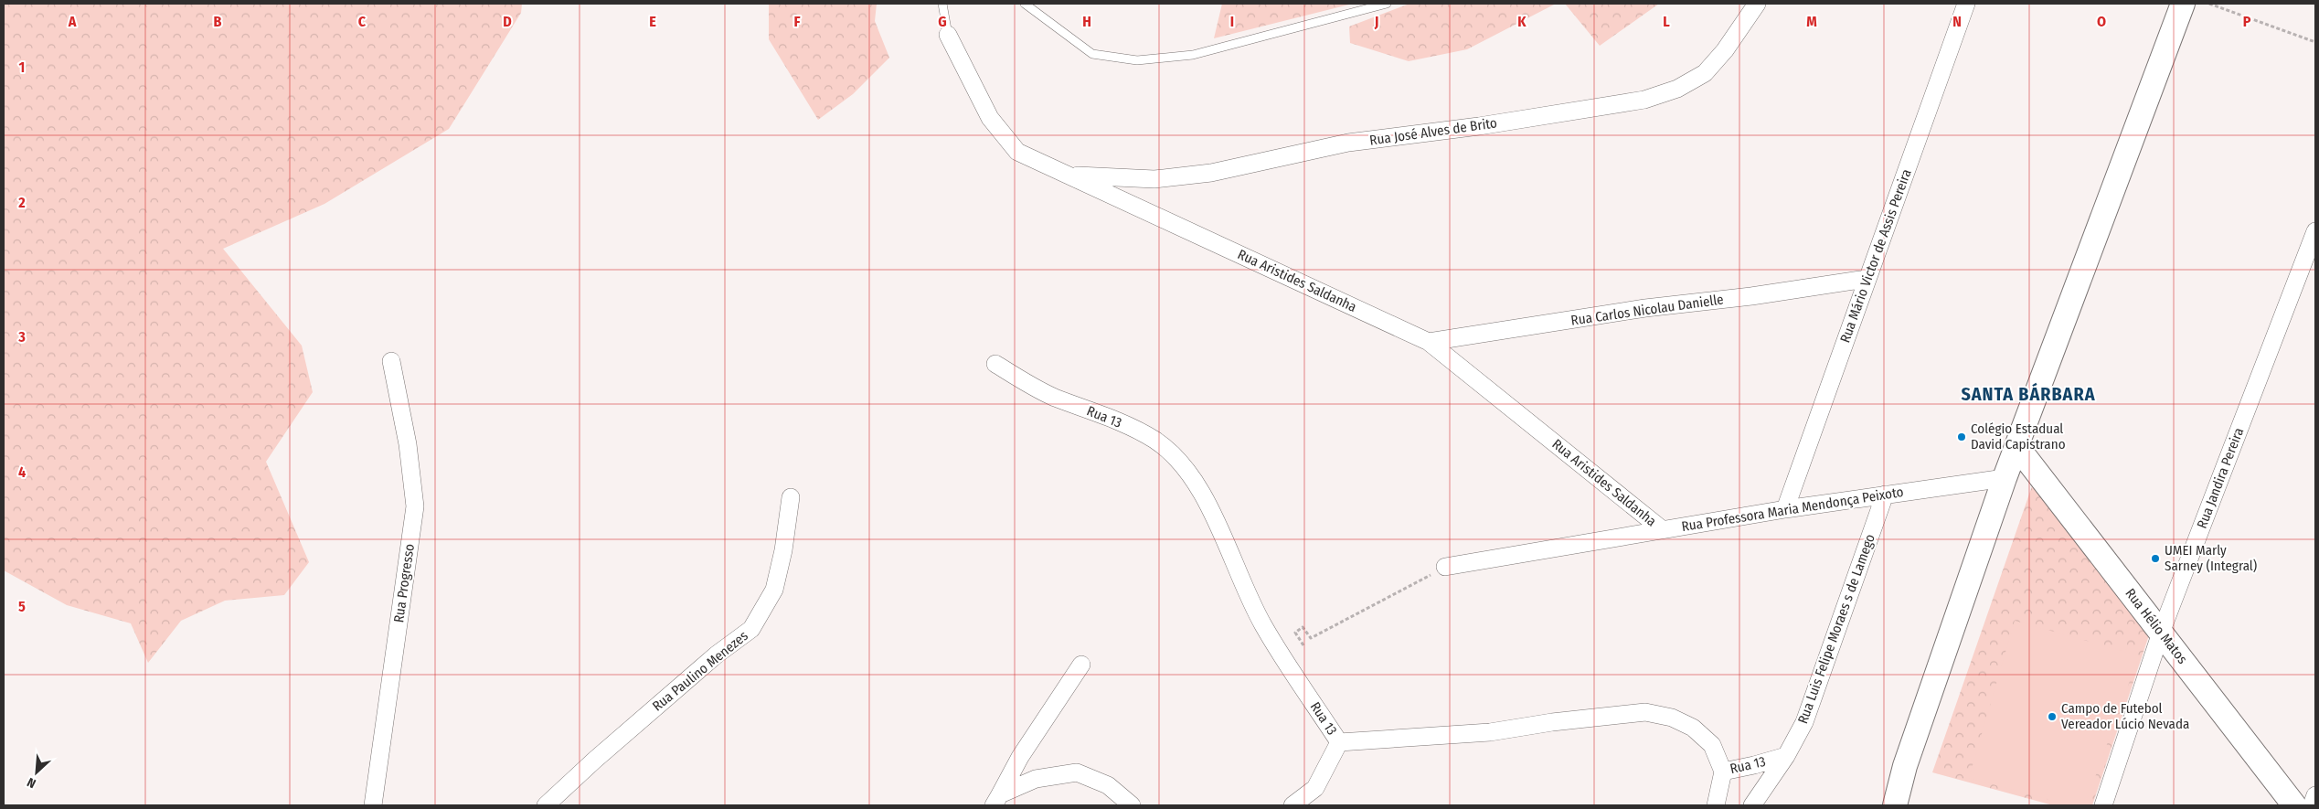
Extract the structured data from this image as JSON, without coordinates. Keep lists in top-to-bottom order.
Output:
{
  "streets": {
    "street": [
      "Rua José Alves de Brito",
      "Rua Mário Victor de Assis Pereira",
      "Rua Aristides Saldanha",
      "Rua Carlos Nicolau Danielle",
      "Rua 13",
      "Rua Jandira Pereira",
      "Rua Professora Maria Mendonça Peixoto",
      "Rua Progresso",
      "Rua Hélio Matos",
      "Rua Luis Felipe Moraes s de Lamego",
      "Rua Paulino Menezes"
    ]
  },
  "crossings": [
    ["Rua José Alves de Brito", "Rua Aristides Saldanha"],
    ["Rua Mário Victor de Assis Pereira", "Rua Carlos Nicolau Danielle"],
    ["Rua Mário Victor de Assis Pereira", "Rua Professora Maria Mendonça Peixoto"],
    ["Rua Aristides Saldanha", "Rua Carlos Nicolau Danielle"],
    ["Rua Aristides Saldanha", "Rua Professora Maria Mendonça Peixoto"],
    ["Rua 13", "Rua Luis Felipe Moraes s de Lamego"],
    ["Rua Jandira Pereira", "Rua Hélio Matos"],
    ["Rua Professora Maria Mendonça Peixoto", "Rua Luis Felipe Moraes s de Lamego"]
  ],
  "districts": ["SANTA BÁRBARA"],
  "places": ["Colégio Estadual David Capistrano", "UMEI Marly Sarney (Integral)", "Campo de Futebol Vereador Lúcio Nevada"],
  "north": "bottom left",
  "grid": {
    "columns": [
      "A",
      "B",
      "C",
      "D",
      "E",
      "F",
      "G",
      "H",
      "I",
      "J",
      "K",
      "L",
      "M",
      "N",
      "O",
      "P"
    ],
    "rows": [
      "1",
      "2",
      "3",
      "4",
      "5"
    ]
  }
}
